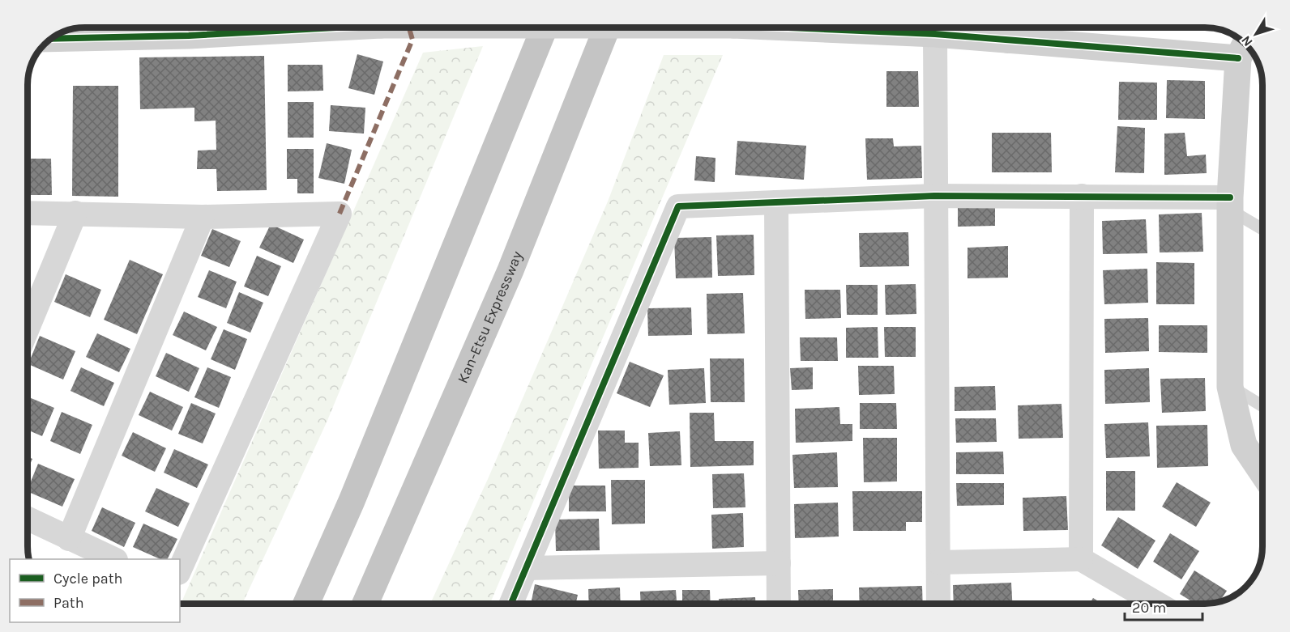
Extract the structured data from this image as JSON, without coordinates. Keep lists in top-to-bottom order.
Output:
{
  "streets": {
    "highway": ["Kan-Etsu Expressway"]
  },
  "legend": ["Cycle path", "Path"],
  "scale_bar": "20 m",
  "north": "bottom left"
}
